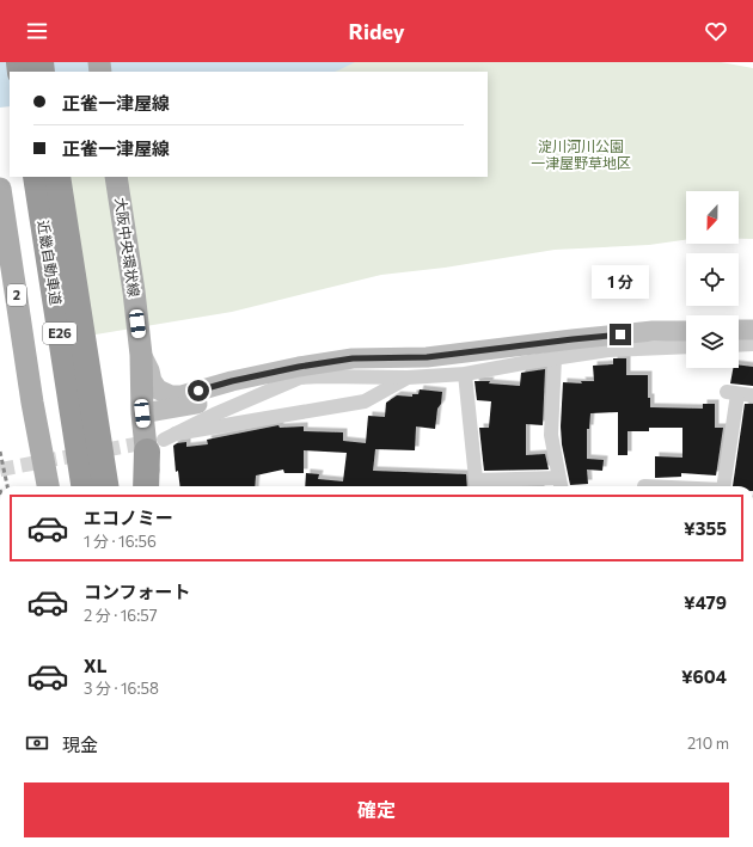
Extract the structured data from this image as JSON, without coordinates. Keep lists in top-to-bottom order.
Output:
{
  "streets": {
    "highway": ["近畿自動車道", "E26"],
    "main road": ["大阪中央環状線", "2"]
  },
  "parks": ["淀川河川公園 一津屋野草地区"],
  "north": "bottom",
  "page": {
    "header": "Ridey",
    "banner": ["正雀一津屋線", "正雀一津屋線"],
    "bubble": "1 分",
    "list": [
      {
        "name": "エコノミー",
        "note": "1 分 · 16:56",
        "value": "¥355"
      },
      {
        "name": "コンフォート",
        "note": "2 分 · 16:57",
        "value": "¥479"
      },
      {
        "name": "XL",
        "note": "3 分 · 16:58",
        "value": "¥604"
      }
    ],
    "pay": ["現金", "210 m"],
    "buttons": "確定"
  }
}
